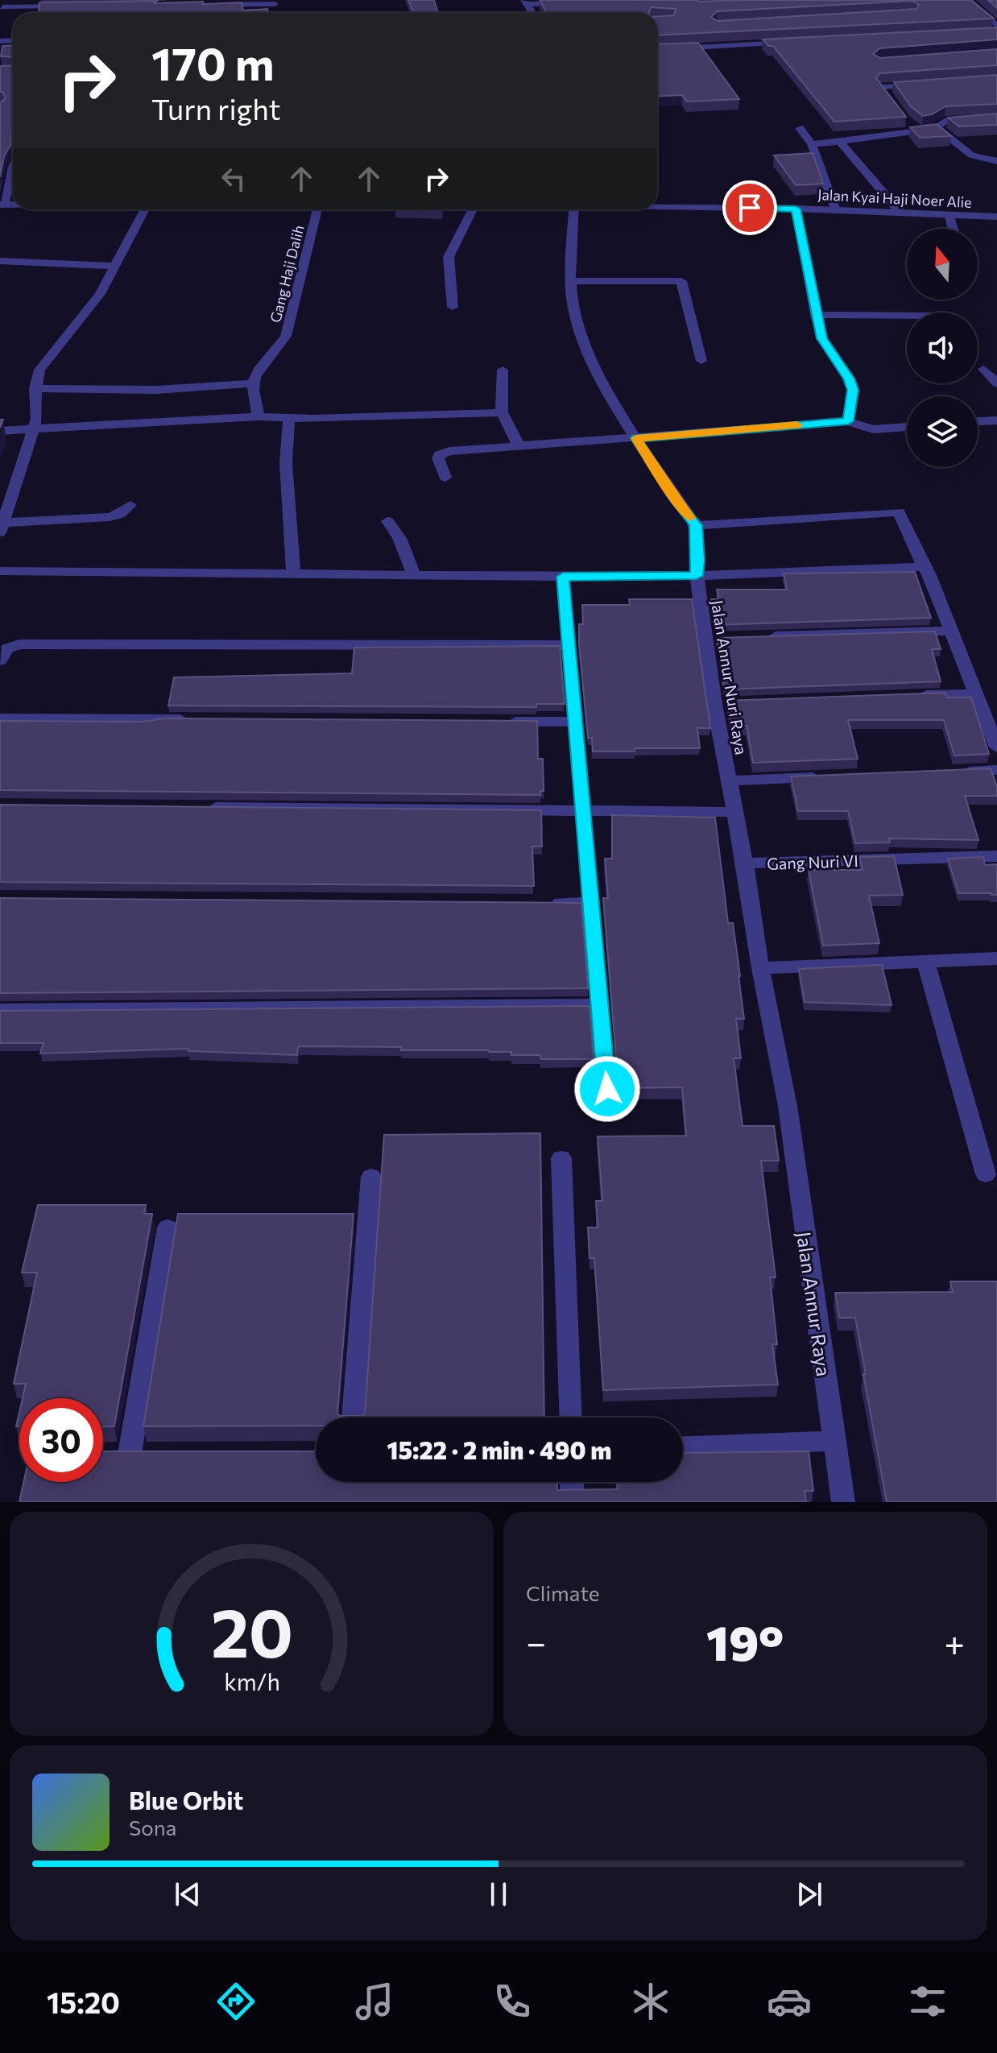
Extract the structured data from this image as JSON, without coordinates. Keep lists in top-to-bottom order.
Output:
{
  "streets": {
    "street": [
      "Jalan Kyai Haji Noer Alie",
      "Gang Haji Dalih",
      "Jalan Annur Nuri Raya",
      "Gang Nuri VI",
      "Jalan Annur Raya"
    ]
  },
  "crossings": [
    ["Jalan Annur Nuri Raya", "Gang Nuri VI"],
    ["Jalan Annur Nuri Raya", "Jalan Annur Raya"]
  ],
  "north": "top",
  "page": {
    "turn": ["170 m", "Turn right"],
    "limit": "30",
    "trip": "15:22 · 2 min · 490 m",
    "tile": "Climate",
    "heat": ["−", "19°", "+"],
    "song": ["Blue Orbit", "Sona"],
    "tabs": "15:20",
    "gauge": ["20", "km/h"]
  }
}
